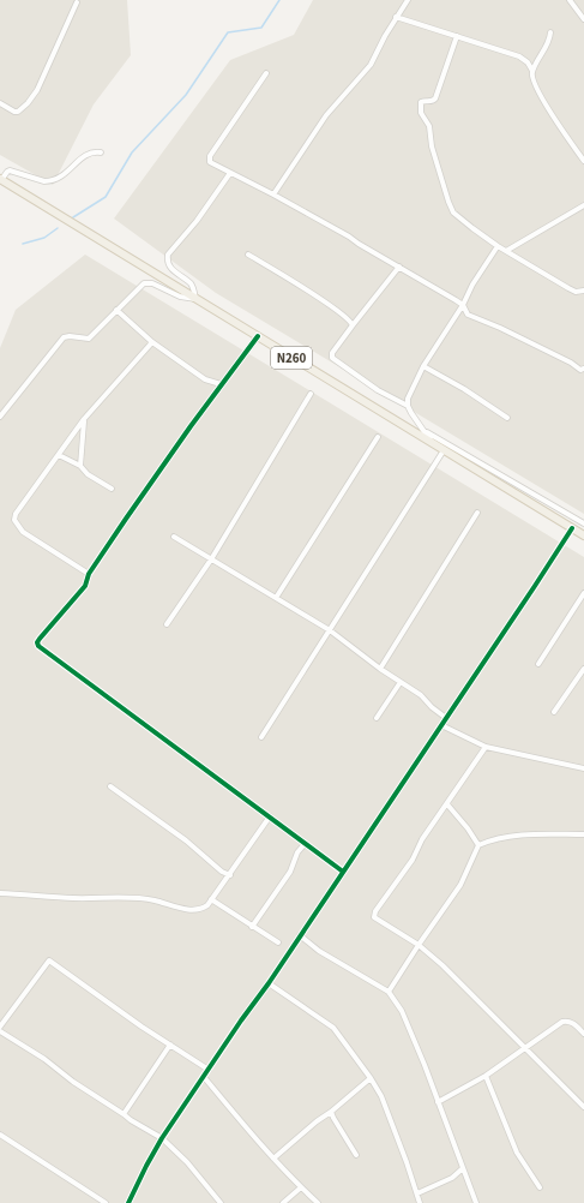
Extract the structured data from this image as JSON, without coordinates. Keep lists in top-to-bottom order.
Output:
{
  "streets": {
    "main road": ["N260"]
  }
}
